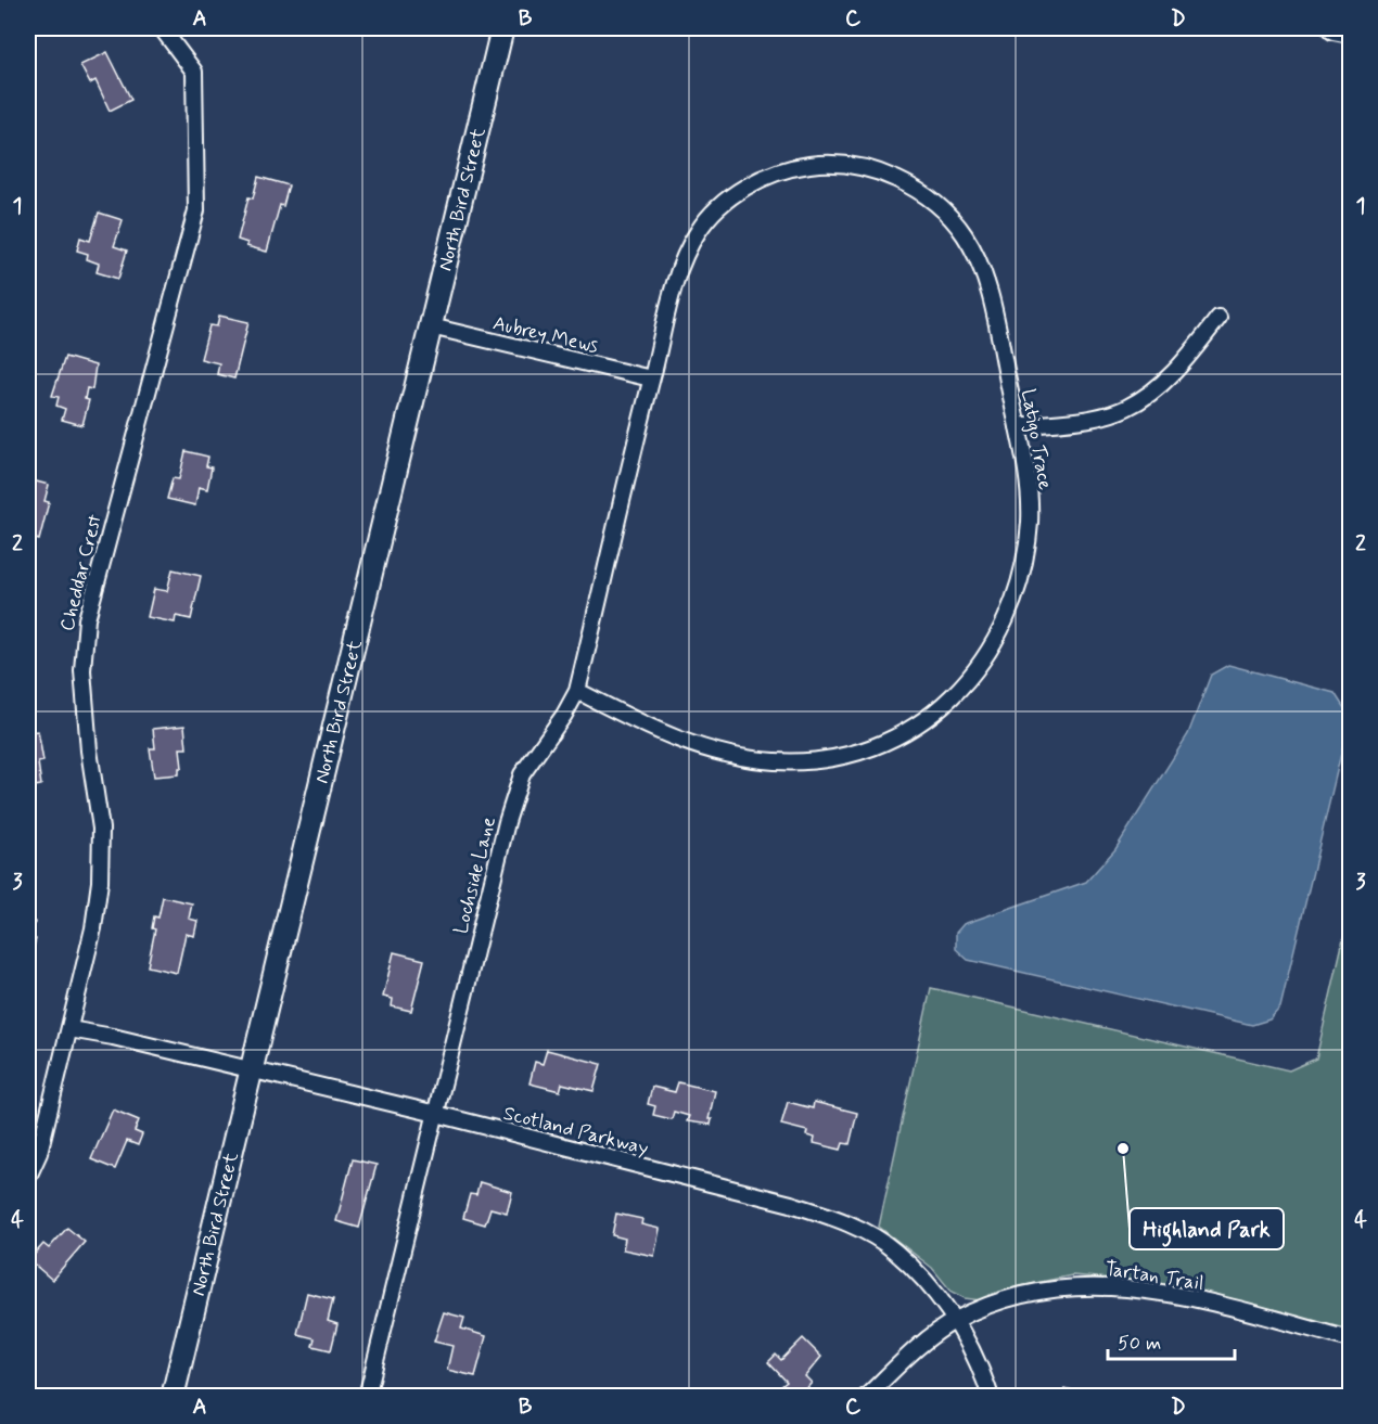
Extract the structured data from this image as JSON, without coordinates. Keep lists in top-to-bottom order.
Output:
{
  "streets": {
    "street": [
      "North Bird Street",
      "Aubrey Mews",
      "Latigo Trace",
      "Cheddar Crest",
      "Lochside Lane",
      "Scotland Parkway",
      "Tartan Trail"
    ]
  },
  "crossings": [
    ["North Bird Street", "Aubrey Mews"],
    ["North Bird Street", "Scotland Parkway"],
    ["Aubrey Mews", "Latigo Trace"],
    ["Aubrey Mews", "Lochside Lane"],
    ["Latigo Trace", "Lochside Lane"],
    ["Cheddar Crest", "Scotland Parkway"],
    ["Lochside Lane", "Scotland Parkway"],
    ["Scotland Parkway", "Tartan Trail"]
  ],
  "places": ["Highland Park"],
  "scale_bar": "50 m",
  "grid": {
    "columns": [
      "A",
      "B",
      "C",
      "D"
    ],
    "rows": [
      "1",
      "2",
      "3",
      "4"
    ]
  }
}
